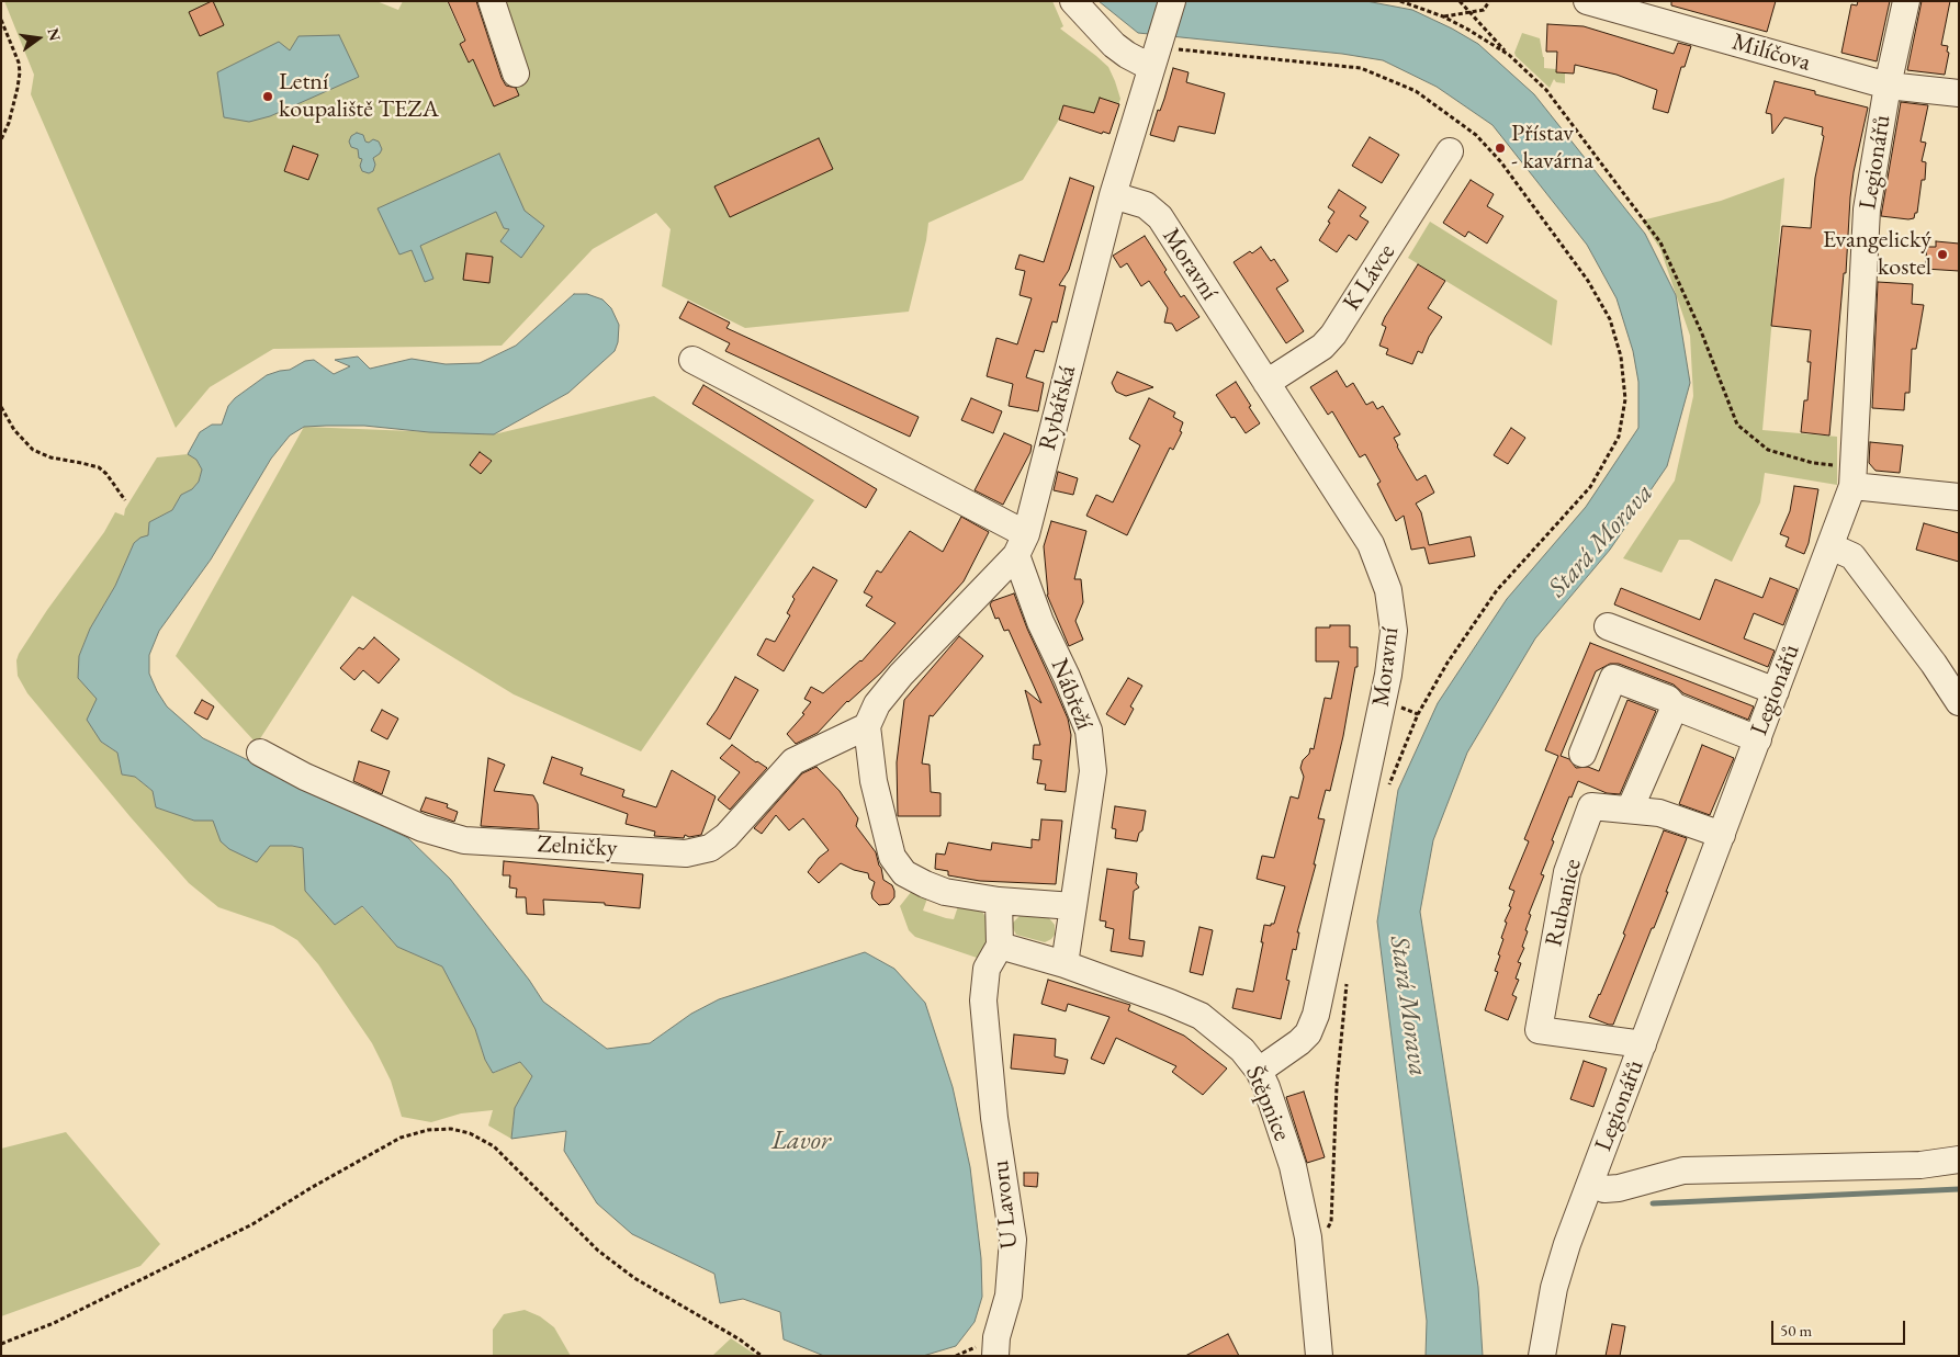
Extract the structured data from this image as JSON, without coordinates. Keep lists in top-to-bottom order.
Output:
{
  "streets": {
    "street": [
      "Milíčova",
      "Legionářů",
      "Moravní",
      "K Lávce",
      "Rybářská",
      "Nábřeží",
      "Zelničky",
      "Rubanice",
      "Štěpnice",
      "U Lavoru"
    ]
  },
  "crossings": [
    ["Milíčova", "Legionářů"],
    ["Legionářů", "Rubanice"],
    ["Moravní", "K Lávce"],
    ["Moravní", "Rybářská"],
    ["Moravní", "Štěpnice"],
    ["Rybářská", "Nábřeží"],
    ["Rybářská", "Zelničky"],
    ["Nábřeží", "Štěpnice"]
  ],
  "water": ["Stará Morava", "Lavor"],
  "places": ["Letní koupaliště TEZA", "Přístav - kavárna", "Evangelický kostel"],
  "scale_bar": "50 m",
  "north": "right"
}
